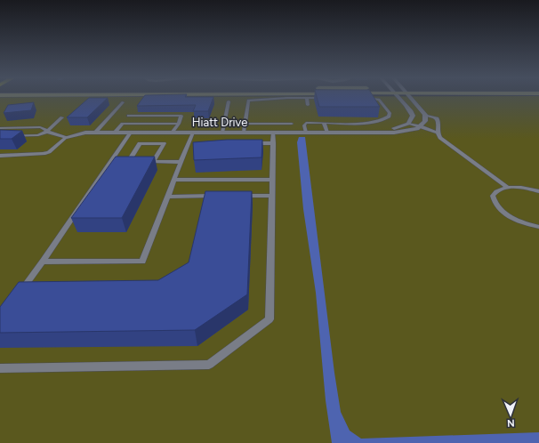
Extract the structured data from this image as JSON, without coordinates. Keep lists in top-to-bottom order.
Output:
{
  "streets": {
    "street": ["Hiatt Drive"]
  },
  "north": "bottom"
}
